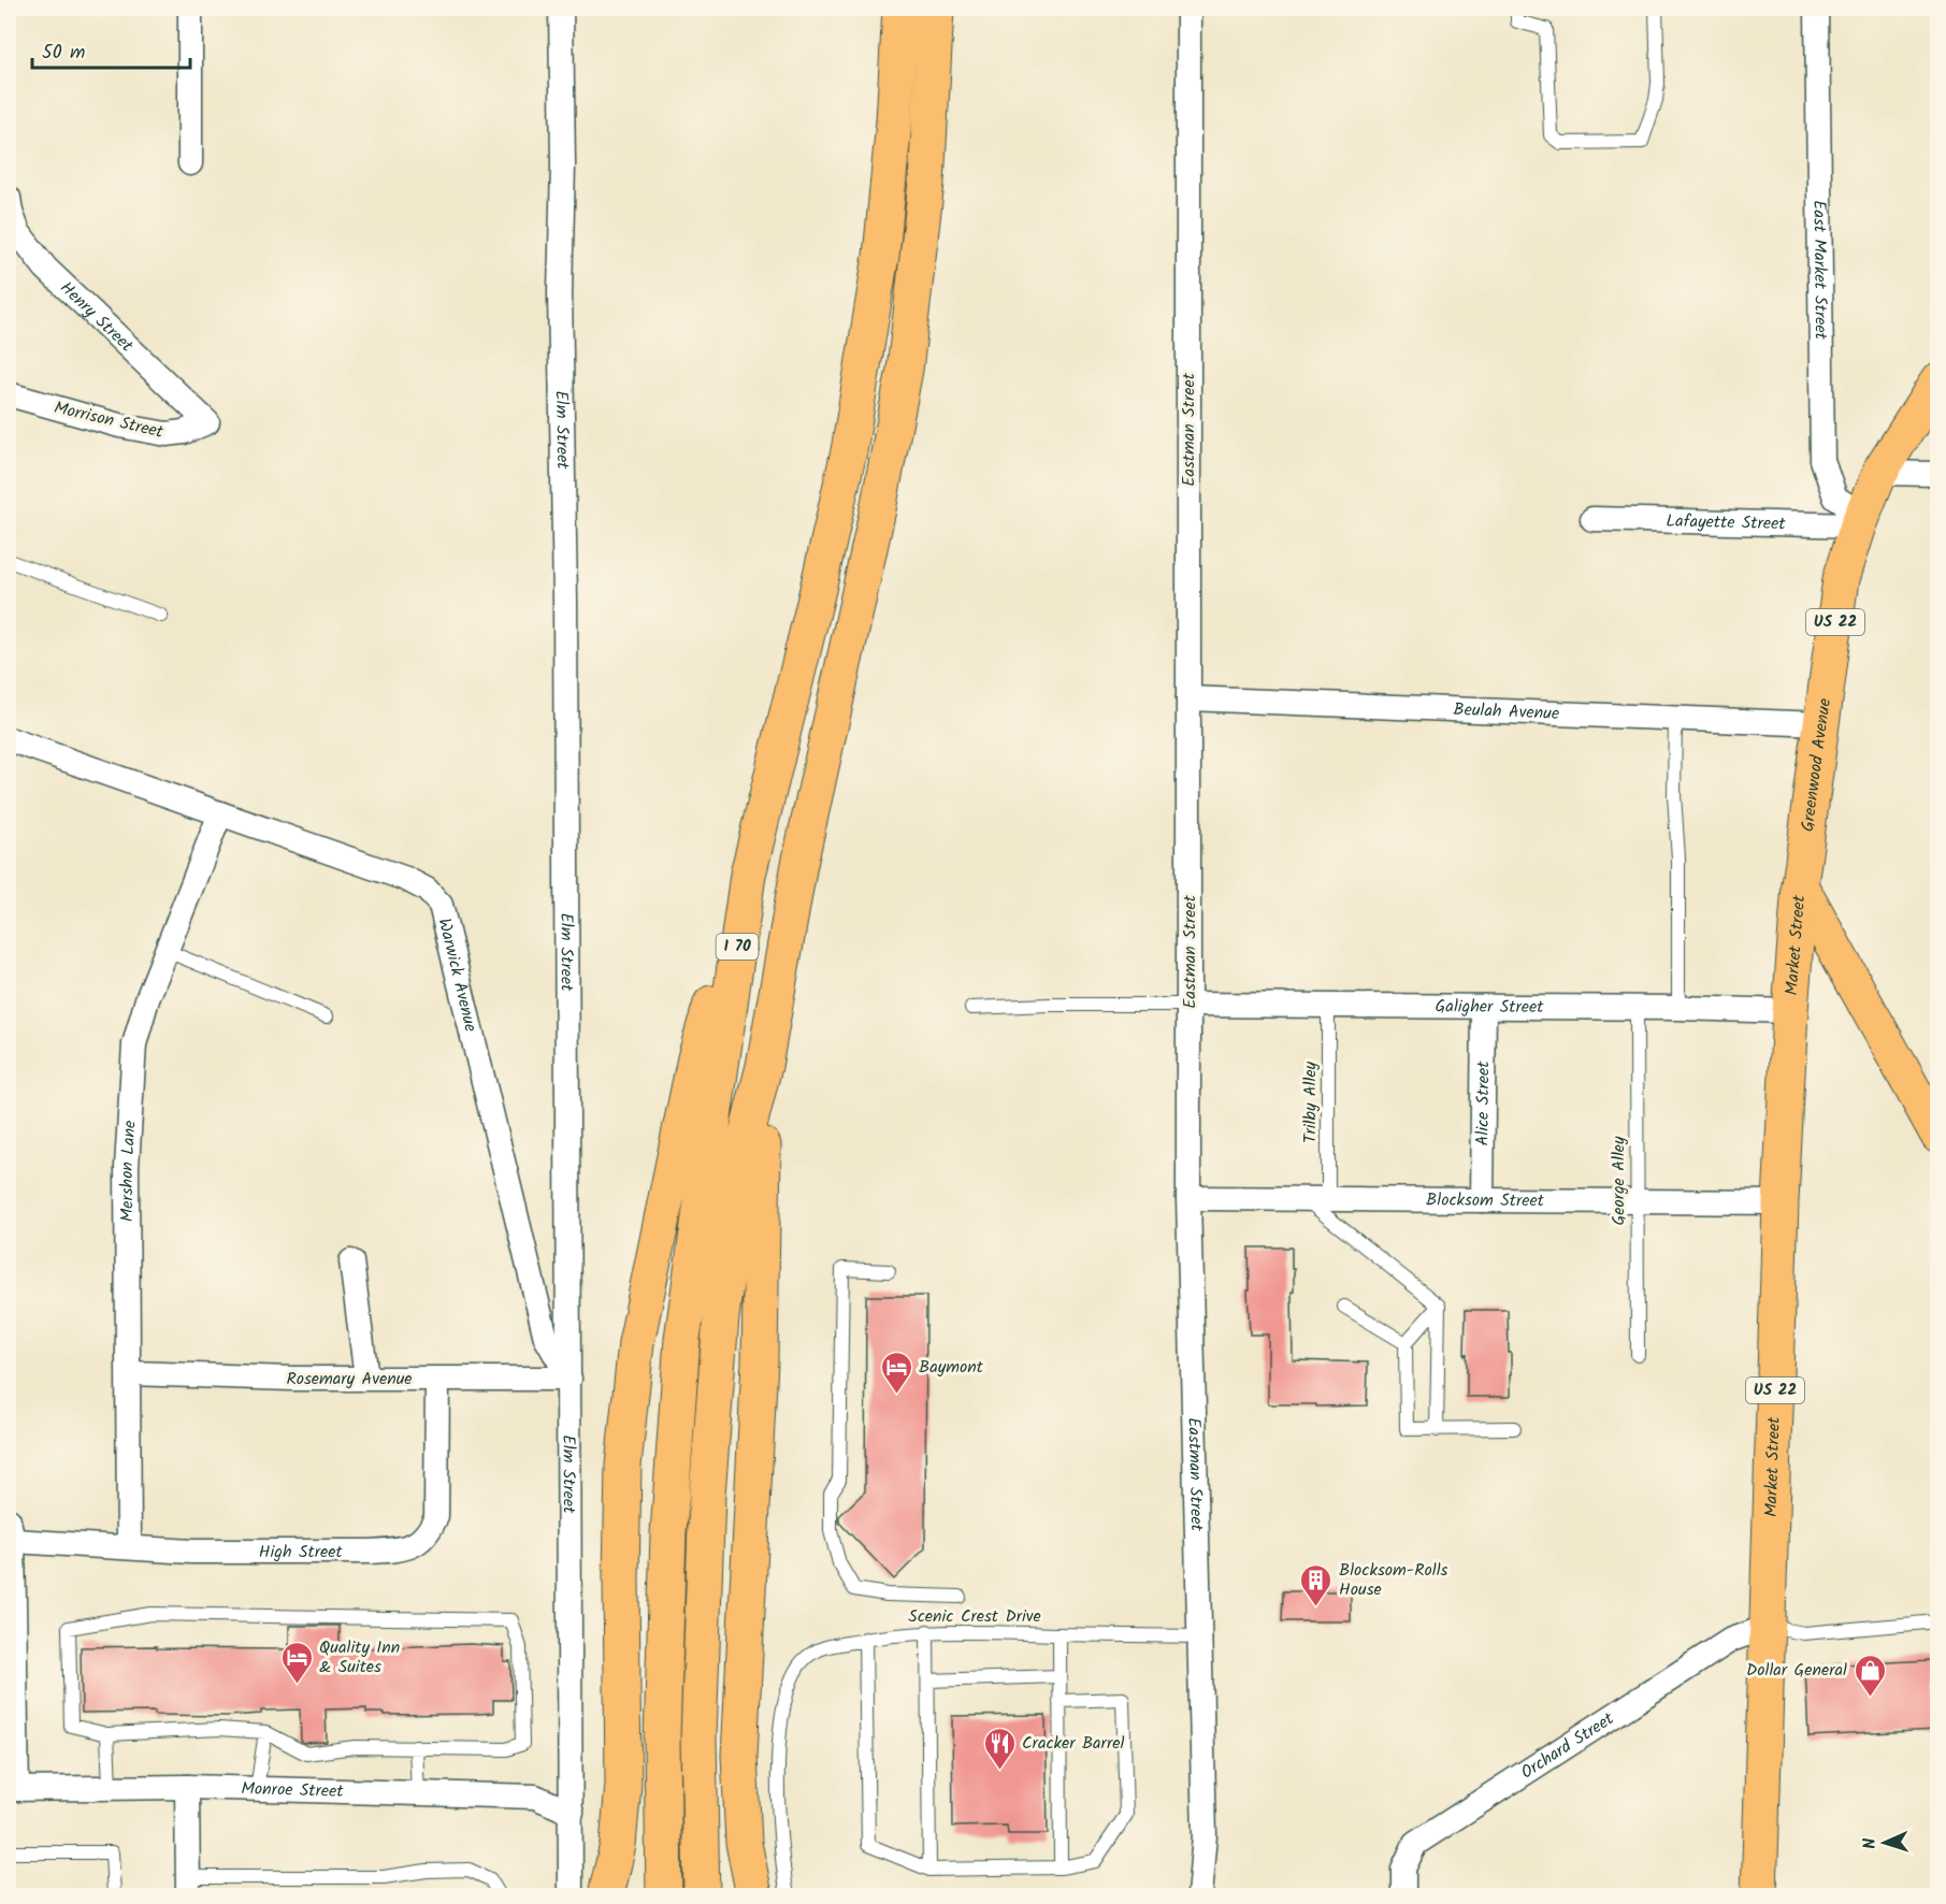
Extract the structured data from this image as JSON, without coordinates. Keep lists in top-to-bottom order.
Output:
{
  "streets": {
    "main road": [
      "US 22",
      "Greenwood Avenue",
      "Market Street",
      "I 70"
    ],
    "street": [
      "East Market Street",
      "Henry Street",
      "Morrison Street",
      "Elm Street",
      "Eastman Street",
      "Lafayette Street",
      "Beulah Avenue",
      "Warwick Avenue",
      "Galigher Street",
      "Alice Street",
      "Mershon Lane",
      "Blocksom Street",
      "Rosemary Avenue",
      "High Street",
      "Orchard Street",
      "Monroe Street"
    ],
    "lane": ["Trilby Alley", "George Alley", "Scenic Crest Drive"]
  },
  "crossings": [
    ["East Market Street", "Lafayette Street"],
    ["East Market Street", "Greenwood Avenue"],
    ["Henry Street", "Morrison Street"],
    ["Elm Street", "Warwick Avenue"],
    ["Elm Street", "Rosemary Avenue"],
    ["Elm Street", "Monroe Street"],
    ["Eastman Street", "Beulah Avenue"],
    ["Eastman Street", "Galigher Street"],
    ["Eastman Street", "Blocksom Street"],
    ["Eastman Street", "Scenic Crest Drive"],
    ["Lafayette Street", "Greenwood Avenue"],
    ["Beulah Avenue", "Greenwood Avenue"],
    ["Greenwood Avenue", "Market Street"],
    ["Market Street", "Galigher Street"],
    ["Market Street", "Blocksom Street"],
    ["Market Street", "Orchard Street"],
    ["Warwick Avenue", "Mershon Lane"],
    ["Warwick Avenue", "Rosemary Avenue"],
    ["Galigher Street", "Trilby Alley"],
    ["Galigher Street", "Alice Street"],
    ["Galigher Street", "George Alley"],
    ["Trilby Alley", "Blocksom Street"],
    ["Alice Street", "Blocksom Street"],
    ["Mershon Lane", "Rosemary Avenue"],
    ["Mershon Lane", "High Street"],
    ["George Alley", "Blocksom Street"],
    ["Rosemary Avenue", "High Street"]
  ],
  "places": {
    "hotel": ["Baymont", "Quality Inn & Suites"],
    "building": ["Blocksom-Rolls House"],
    "shop": ["Dollar General"],
    "restaurant": ["Cracker Barrel"]
  },
  "scale_bar": "50 m",
  "north": "left"
}
